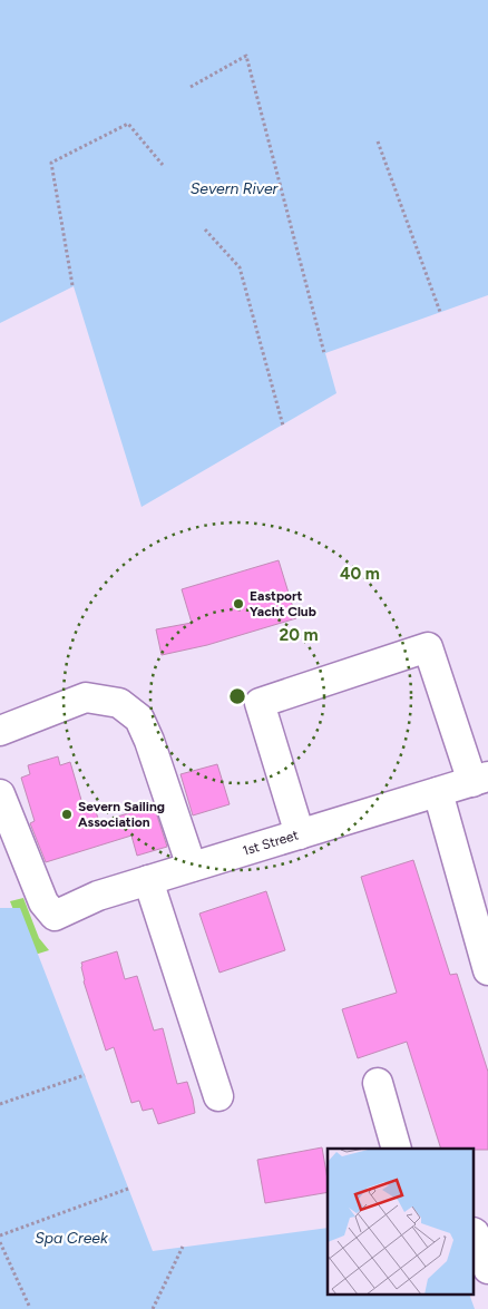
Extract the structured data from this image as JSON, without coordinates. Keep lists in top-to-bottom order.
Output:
{
  "streets": {
    "street": ["1st Street"]
  },
  "water": ["Severn River", "Spa Creek"],
  "places": ["Eastport Yacht Club", "Severn Sailing Association"],
  "rings": ["40 m", "20 m"]
}
